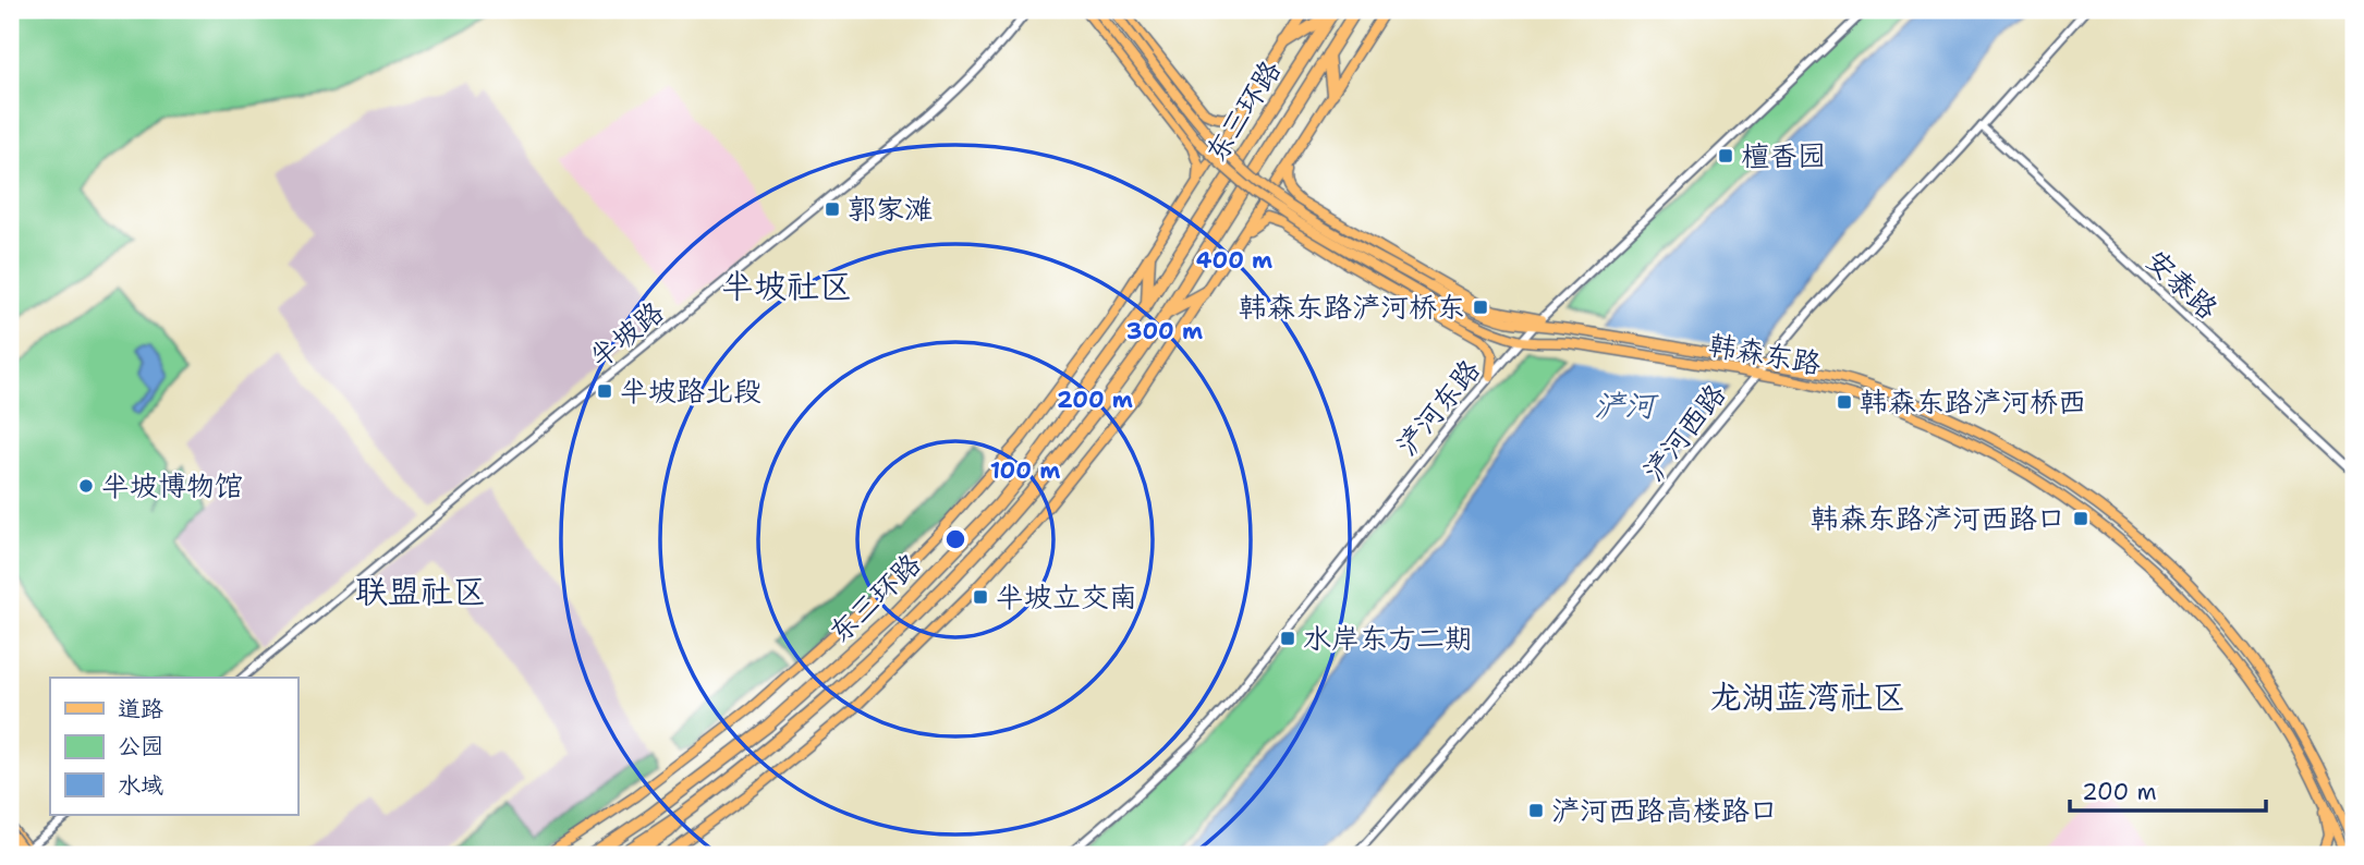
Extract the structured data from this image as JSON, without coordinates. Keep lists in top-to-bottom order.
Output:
{
  "streets": {
    "highway": ["东三环路"],
    "main road": ["韩森东路"],
    "street": [
      "安泰路",
      "半坡路",
      "浐河东路",
      "浐河西路"
    ]
  },
  "crossings": [
    ["安泰路", "浐河西路"],
    ["韩森东路", "浐河东路"],
    ["韩森东路", "浐河西路"]
  ],
  "districts": ["半坡社区", "联盟社区", "龙湖蓝湾社区"],
  "water": ["浐河"],
  "places": {
    "transit": [
      "檀香园",
      "郭家滩",
      "韩森东路浐河桥东",
      "半坡路北段",
      "韩森东路浐河桥西",
      "韩森东路浐河西路口",
      "半坡立交南",
      "水岸东方二期",
      "浐河西路高楼路口"
    ],
    "other": ["半坡博物馆"]
  },
  "legend": ["道路", "公园", "水域"],
  "scale_bar": "200 m",
  "rings": [
    "400 m",
    "300 m",
    "200 m",
    "100 m"
  ]
}
